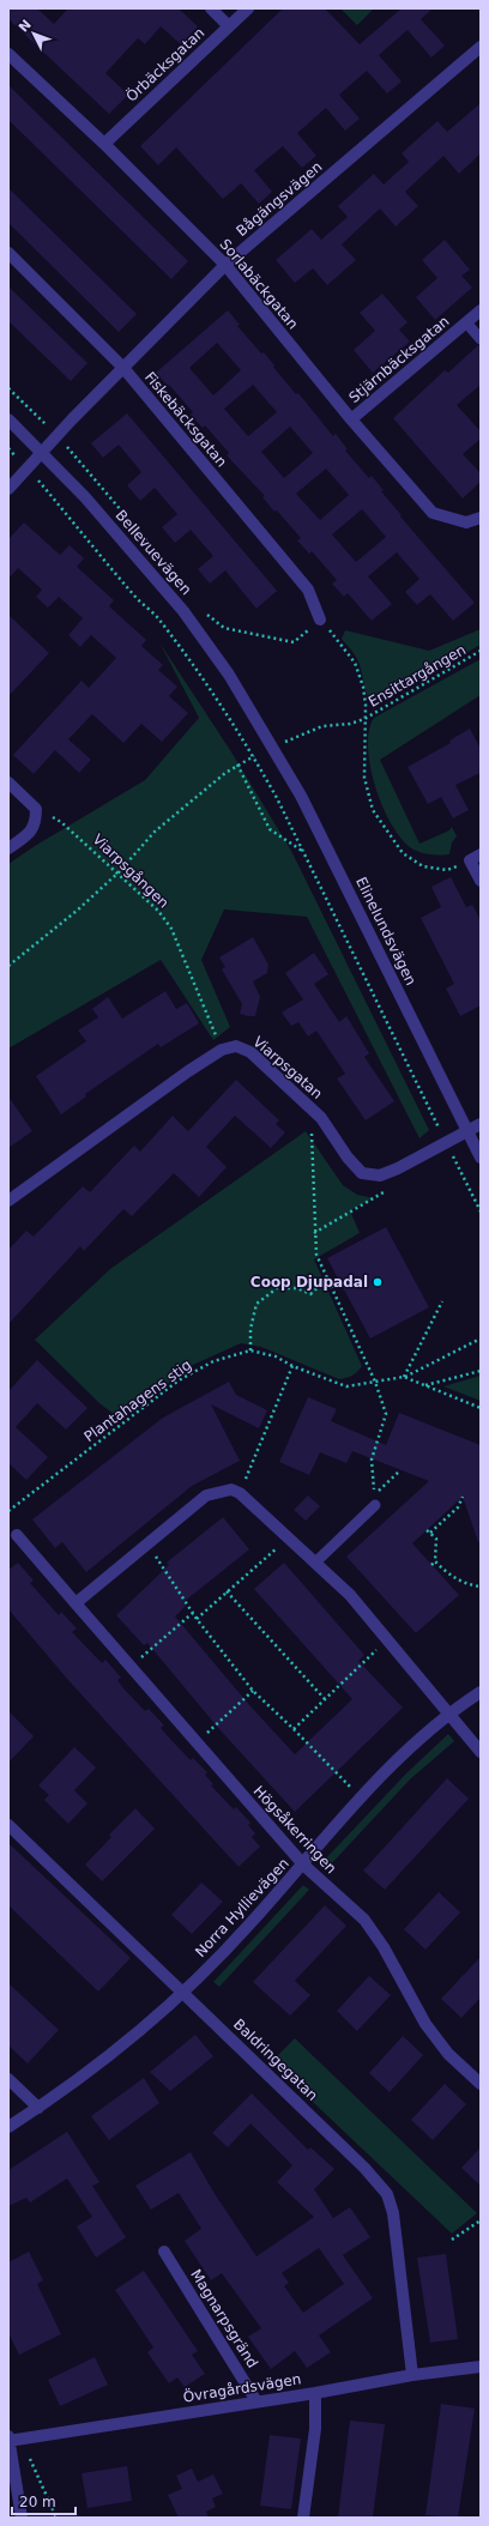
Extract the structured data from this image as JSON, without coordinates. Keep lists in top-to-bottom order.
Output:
{
  "streets": {
    "street": [
      "Örbäcksgatan",
      "Bågängsvägen",
      "Sorlabäckgatan",
      "Stjärnbäcksgatan",
      "Fiskebäcksgatan",
      "Bellevuevägen",
      "Elinelundsvägen",
      "Viarpsgatan",
      "Högsåkerringen",
      "Norra Hyllievägen",
      "Baldringegatan",
      "Magnarpsgränd",
      "Övragårdsvägen"
    ],
    "path": ["Ensittargången", "Viarpsgången", "Plantahagens stig"]
  },
  "crossings": [
    ["Örbäcksgatan", "Sorlabäckgatan"],
    ["Bågängsvägen", "Sorlabäckgatan"],
    ["Bågängsvägen", "Fiskebäcksgatan"],
    ["Bågängsvägen", "Bellevuevägen"],
    ["Sorlabäckgatan", "Stjärnbäcksgatan"],
    ["Fiskebäcksgatan", "Ensittargången"],
    ["Bellevuevägen", "Elinelundsvägen"],
    ["Viarpsgången", "Viarpsgatan"],
    ["Elinelundsvägen", "Viarpsgatan"],
    ["Högsåkerringen", "Norra Hyllievägen"],
    ["Norra Hyllievägen", "Baldringegatan"],
    ["Baldringegatan", "Övragårdsvägen"],
    ["Magnarpsgränd", "Övragårdsvägen"]
  ],
  "places": ["Coop Djupadal"],
  "scale_bar": "20 m",
  "north": "top left"
}
